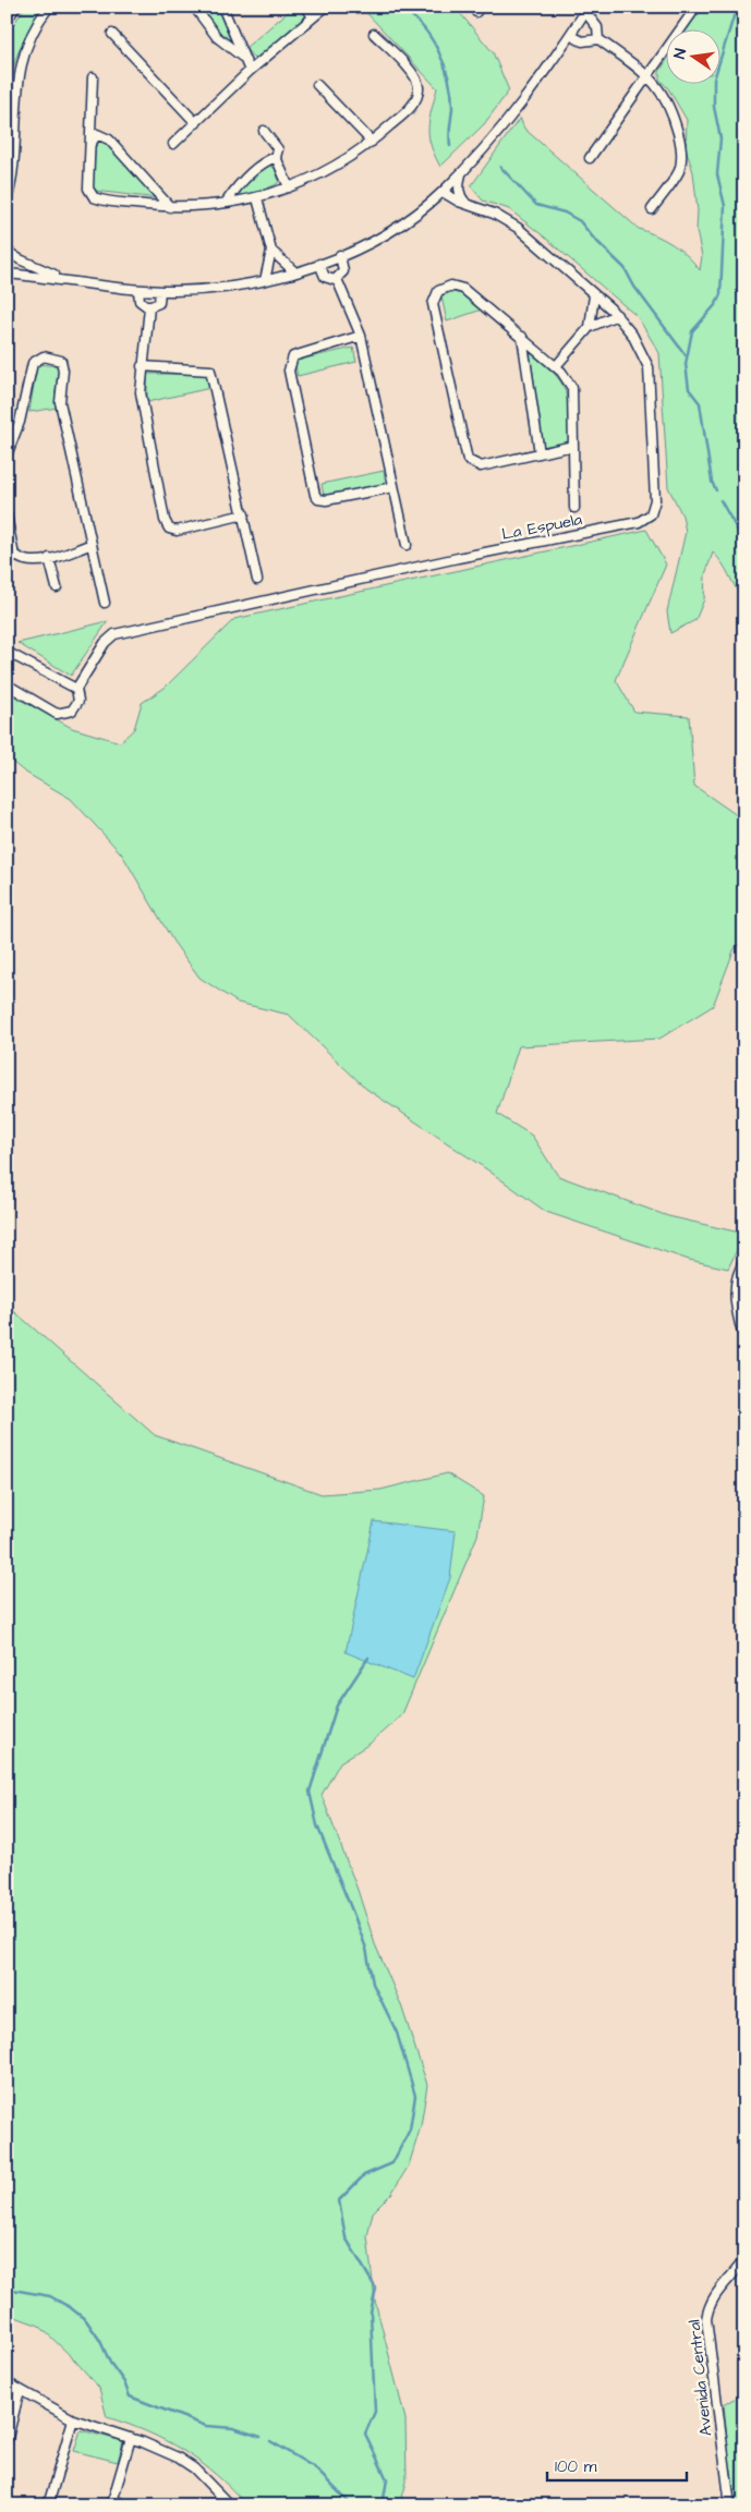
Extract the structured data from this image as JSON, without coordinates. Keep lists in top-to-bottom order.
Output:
{
  "streets": {
    "street": ["La Espuela", "Avenida Central"]
  },
  "scale_bar": "100 m",
  "north": "left"
}
